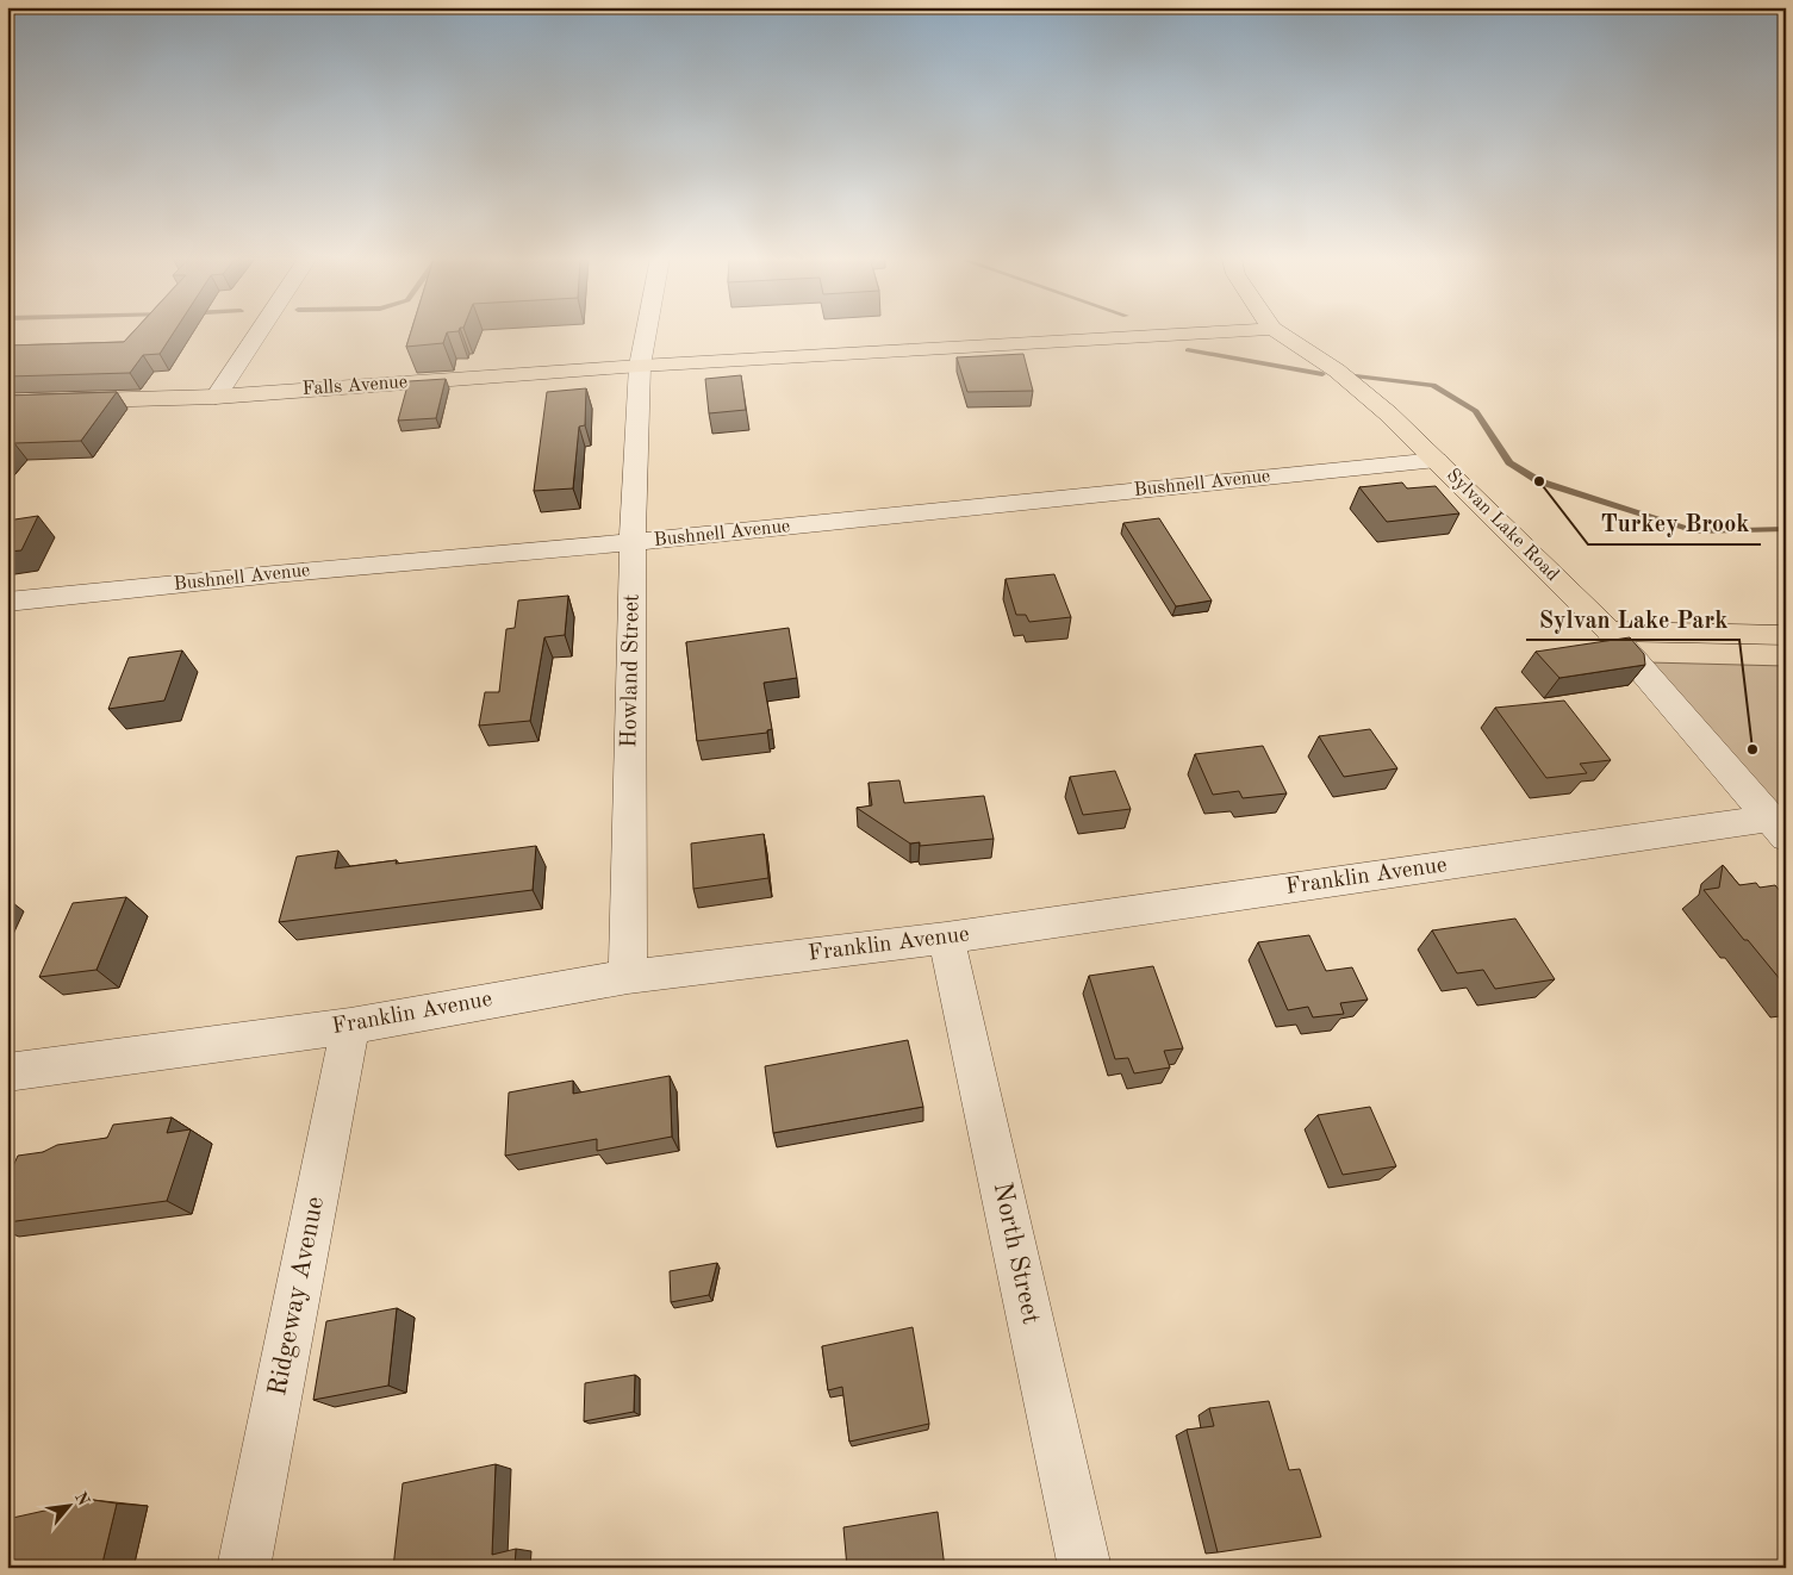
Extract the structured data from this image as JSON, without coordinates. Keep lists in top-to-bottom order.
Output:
{
  "streets": {
    "main road": ["Falls Avenue", "Sylvan Lake Road"],
    "street": [
      "Bushnell Avenue",
      "Howland Street",
      "Franklin Avenue",
      "North Street",
      "Ridgeway Avenue"
    ]
  },
  "crossings": [
    ["Falls Avenue", "Howland Street"],
    ["Bushnell Avenue", "Sylvan Lake Road"],
    ["Bushnell Avenue", "Howland Street"],
    ["Sylvan Lake Road", "Franklin Avenue"],
    ["Howland Street", "Franklin Avenue"],
    ["Franklin Avenue", "North Street"],
    ["Franklin Avenue", "Ridgeway Avenue"]
  ],
  "places": ["Turkey Brook", "Sylvan Lake Park"],
  "north": "top right"
}
